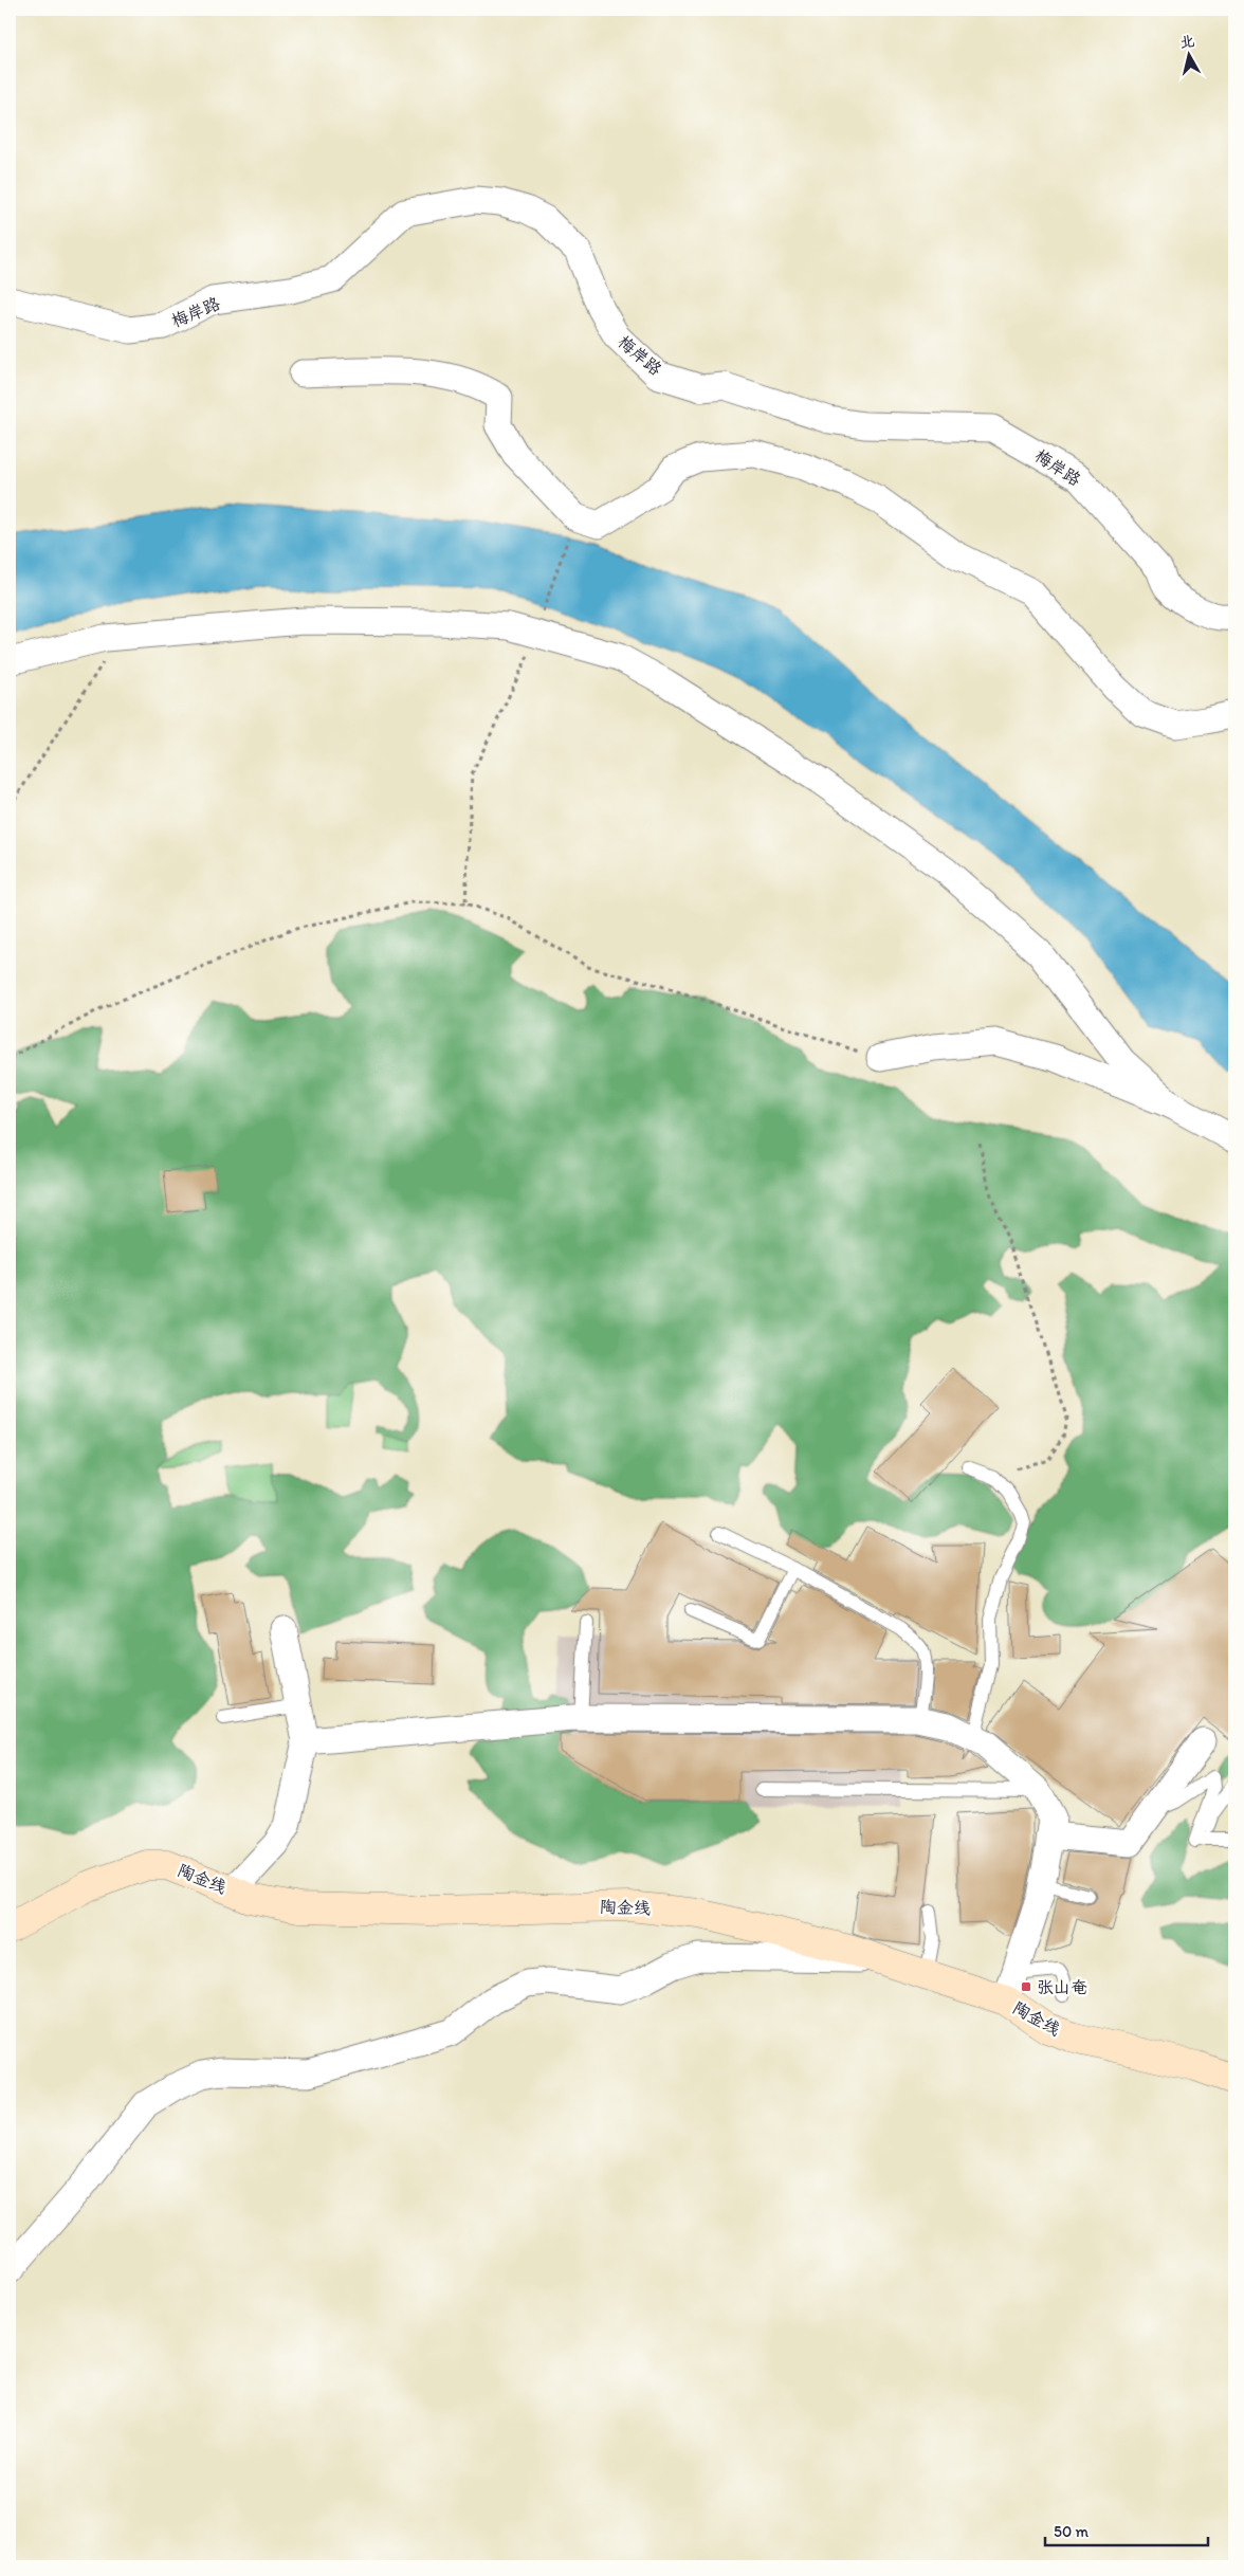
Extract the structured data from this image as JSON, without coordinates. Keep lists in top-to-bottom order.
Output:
{
  "streets": {
    "street": ["梅岸路", "陶金线"]
  },
  "places": {
    "transit": ["张山奄"]
  },
  "scale_bar": "50 m",
  "north": "top"
}
